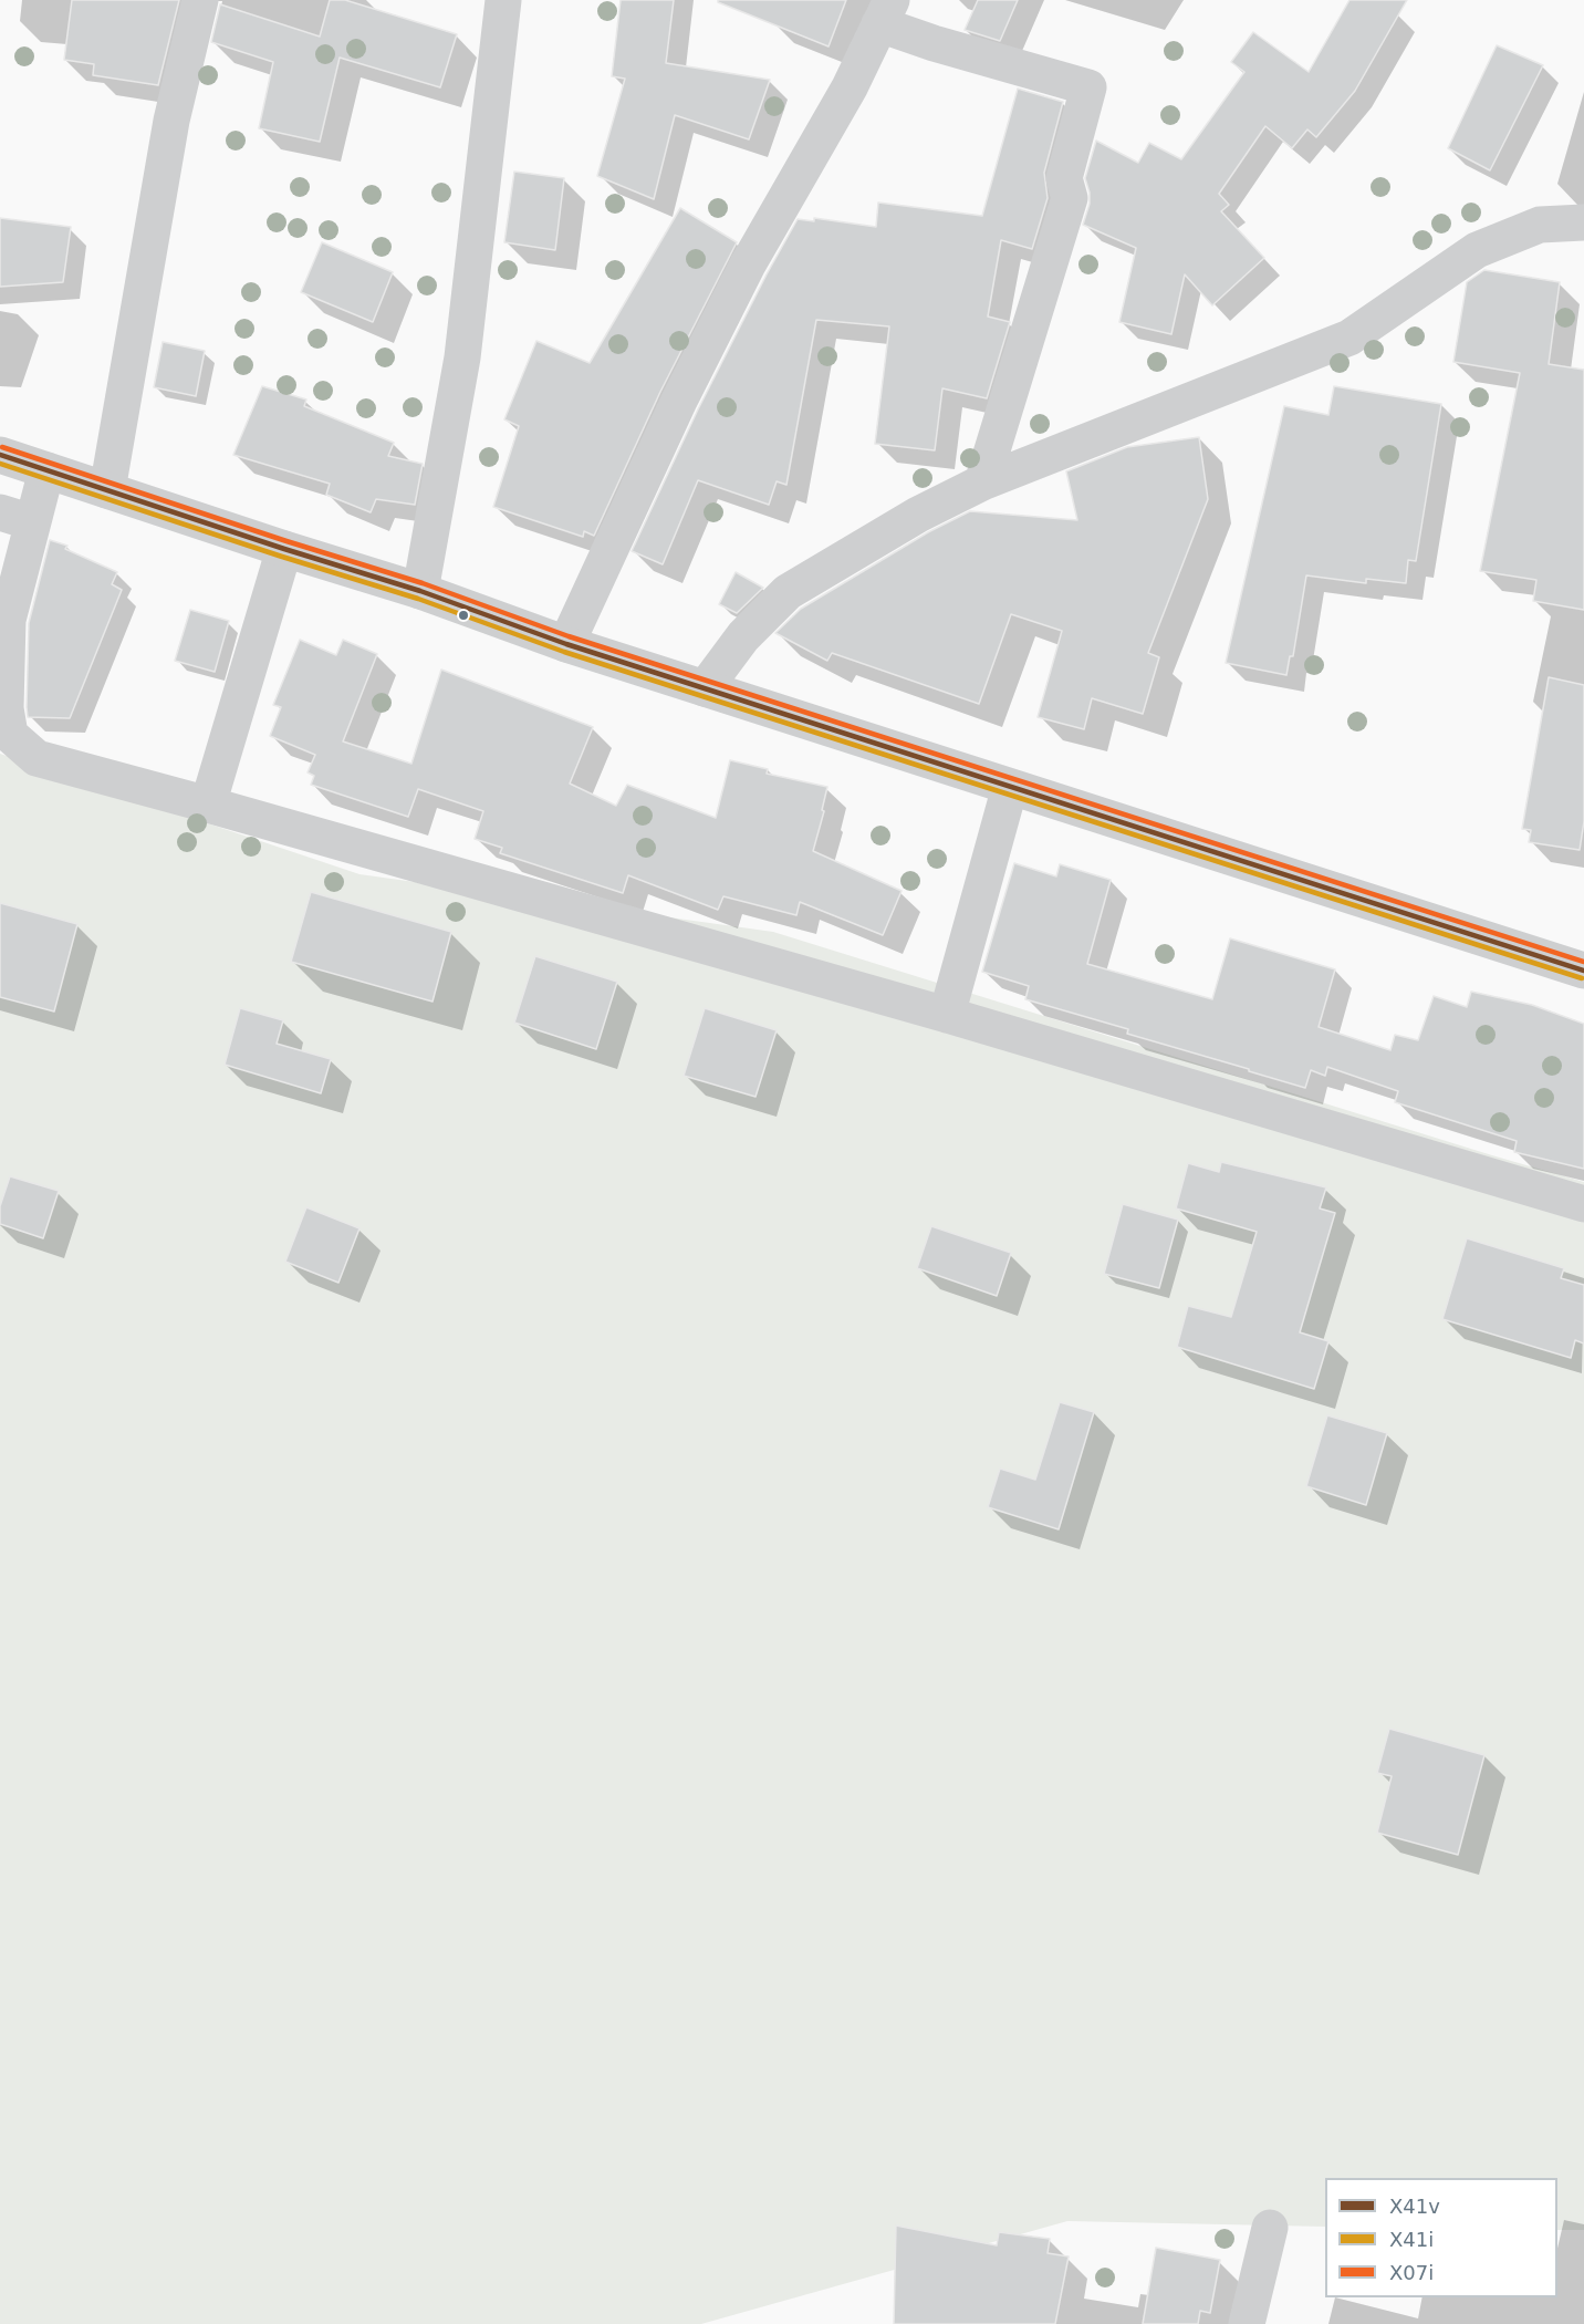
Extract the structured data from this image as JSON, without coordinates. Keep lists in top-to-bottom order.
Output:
{
  "lines": ["transit line X07i", "transit line X41v", "transit line X41i"],
  "legend": ["X41v", "X41i", "X07i"]
}
